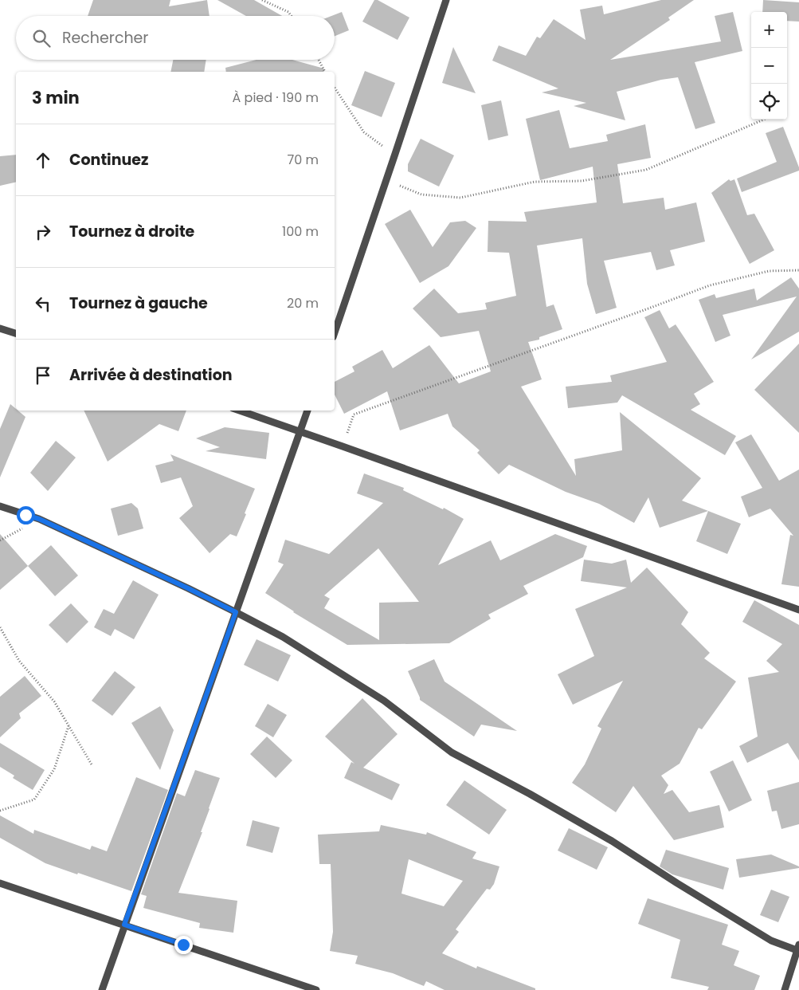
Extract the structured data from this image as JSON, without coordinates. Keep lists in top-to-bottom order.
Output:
{
  "page": {
    "map_buttons": ["+", "−"],
    "search": "Rechercher",
    "heading": ["3 min", "À pied · 190 m"],
    "list": [
      ["Continuez", "70 m"],
      ["Tournez à droite", "100 m"],
      ["Tournez à gauche", "20 m"],
      "Arrivée à destination"
    ]
  }
}
